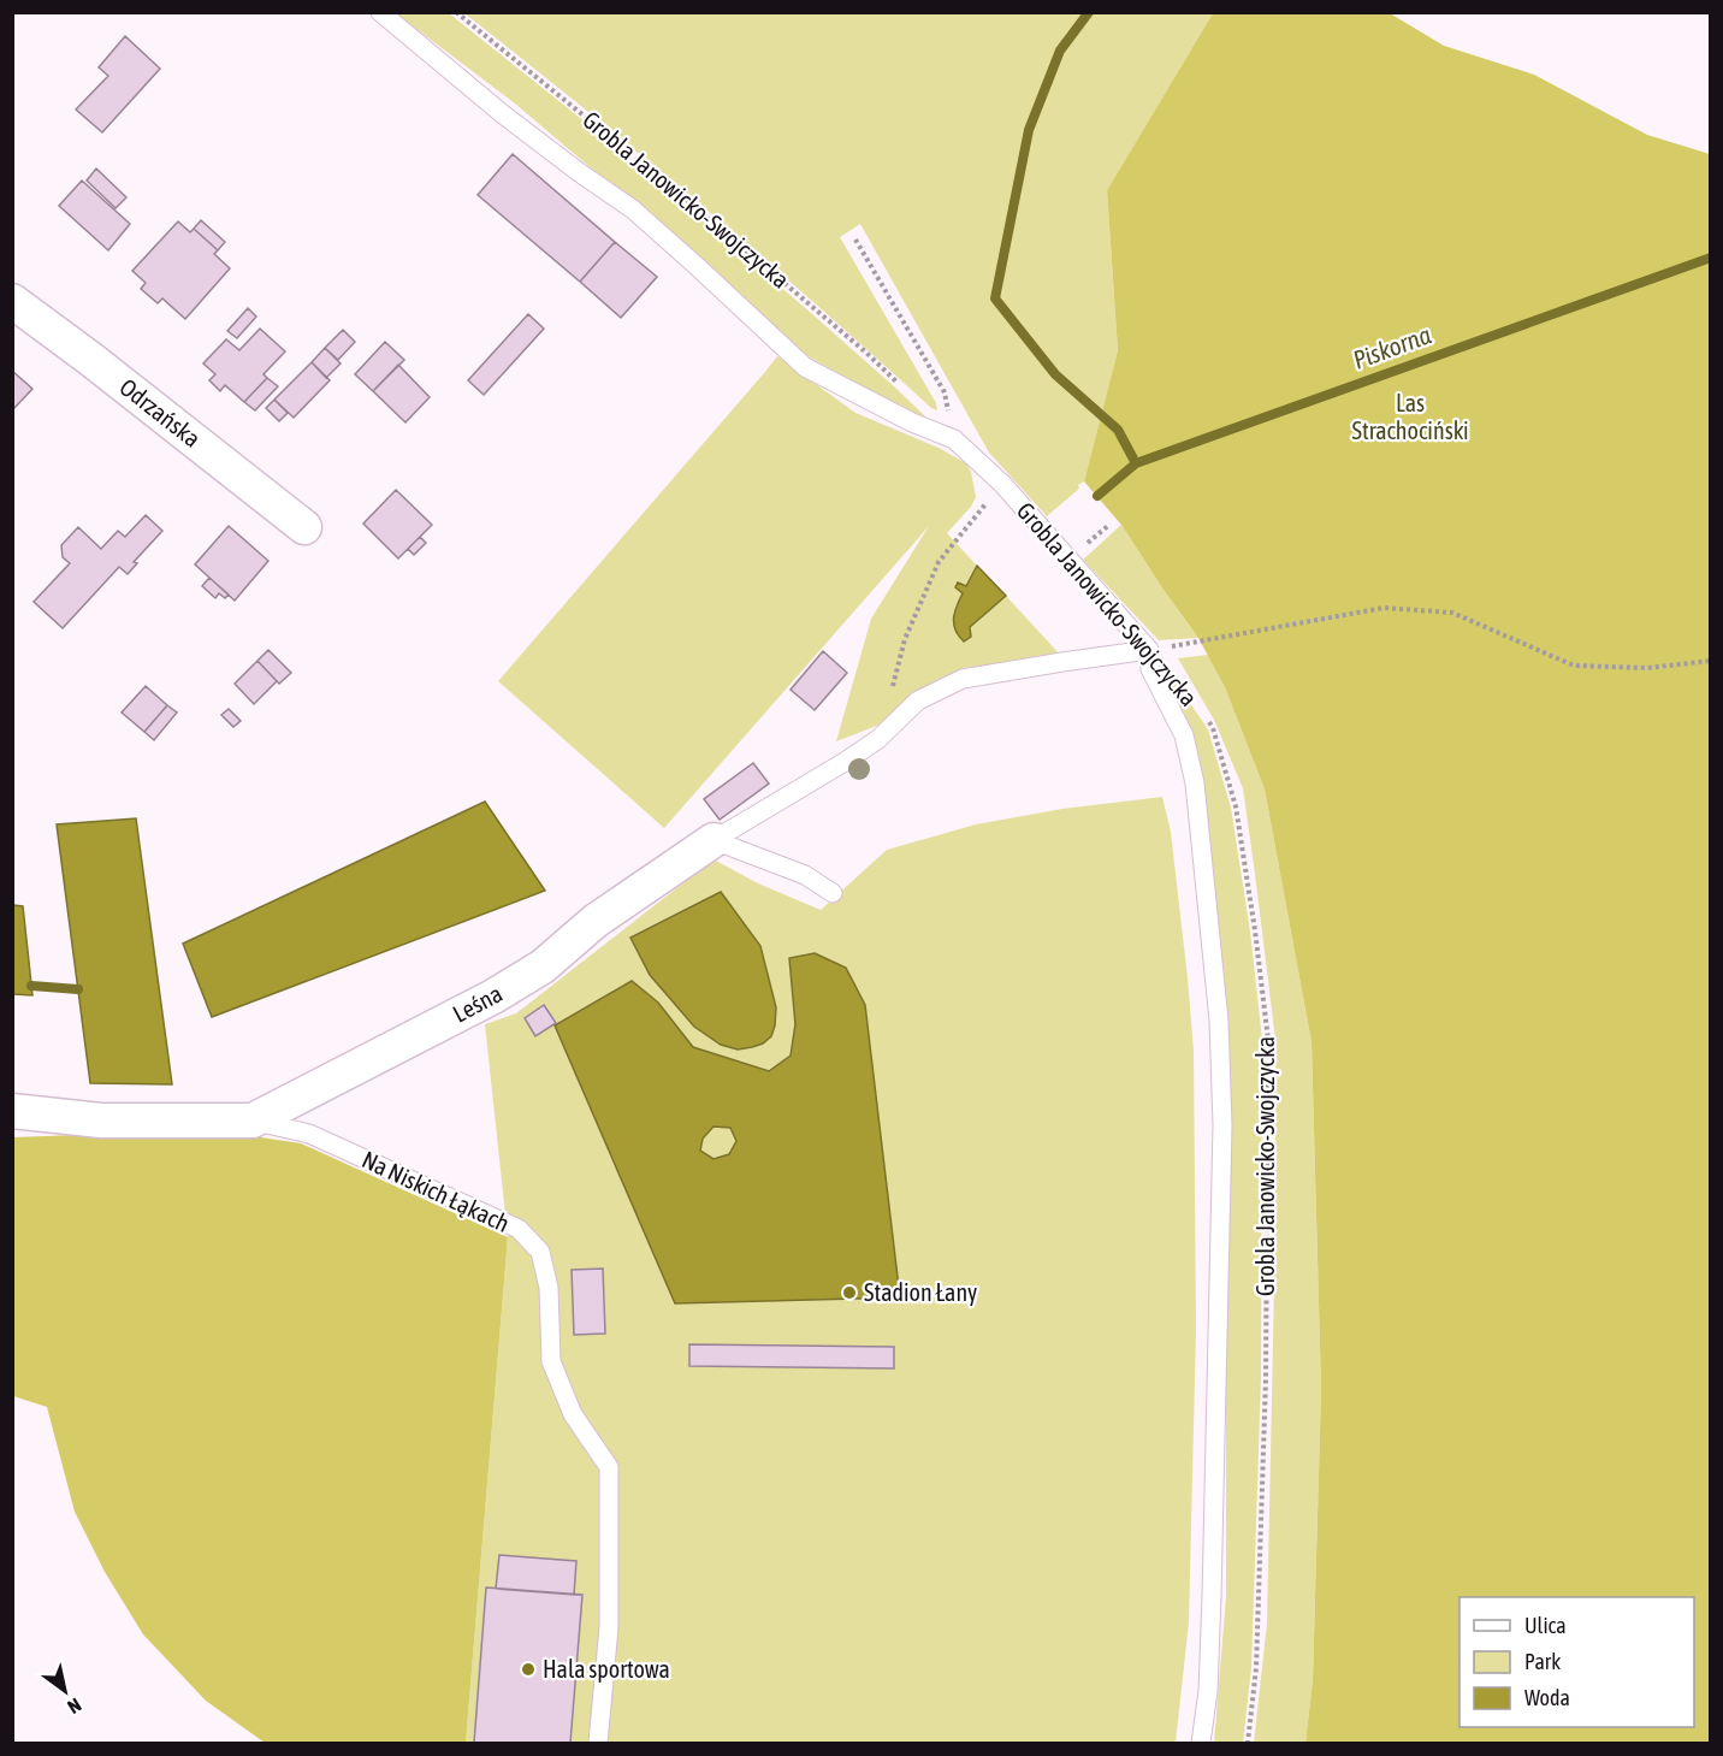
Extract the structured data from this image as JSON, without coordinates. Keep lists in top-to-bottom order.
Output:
{
  "streets": {
    "street": ["Odrzańska", "Leśna"],
    "lane": ["Grobla Janowicko-Swojczycka", "Na Niskich Łąkach"]
  },
  "crossings": [
    ["Grobla Janowicko-Swojczycka", "Leśna"],
    ["Leśna", "Na Niskich Łąkach"]
  ],
  "water": ["Piskorna"],
  "parks": ["Las Strachociński"],
  "places": ["Stadion Łany", "Hala sportowa"],
  "legend": ["Ulica", "Park", "Woda"],
  "north": "bottom right"
}
